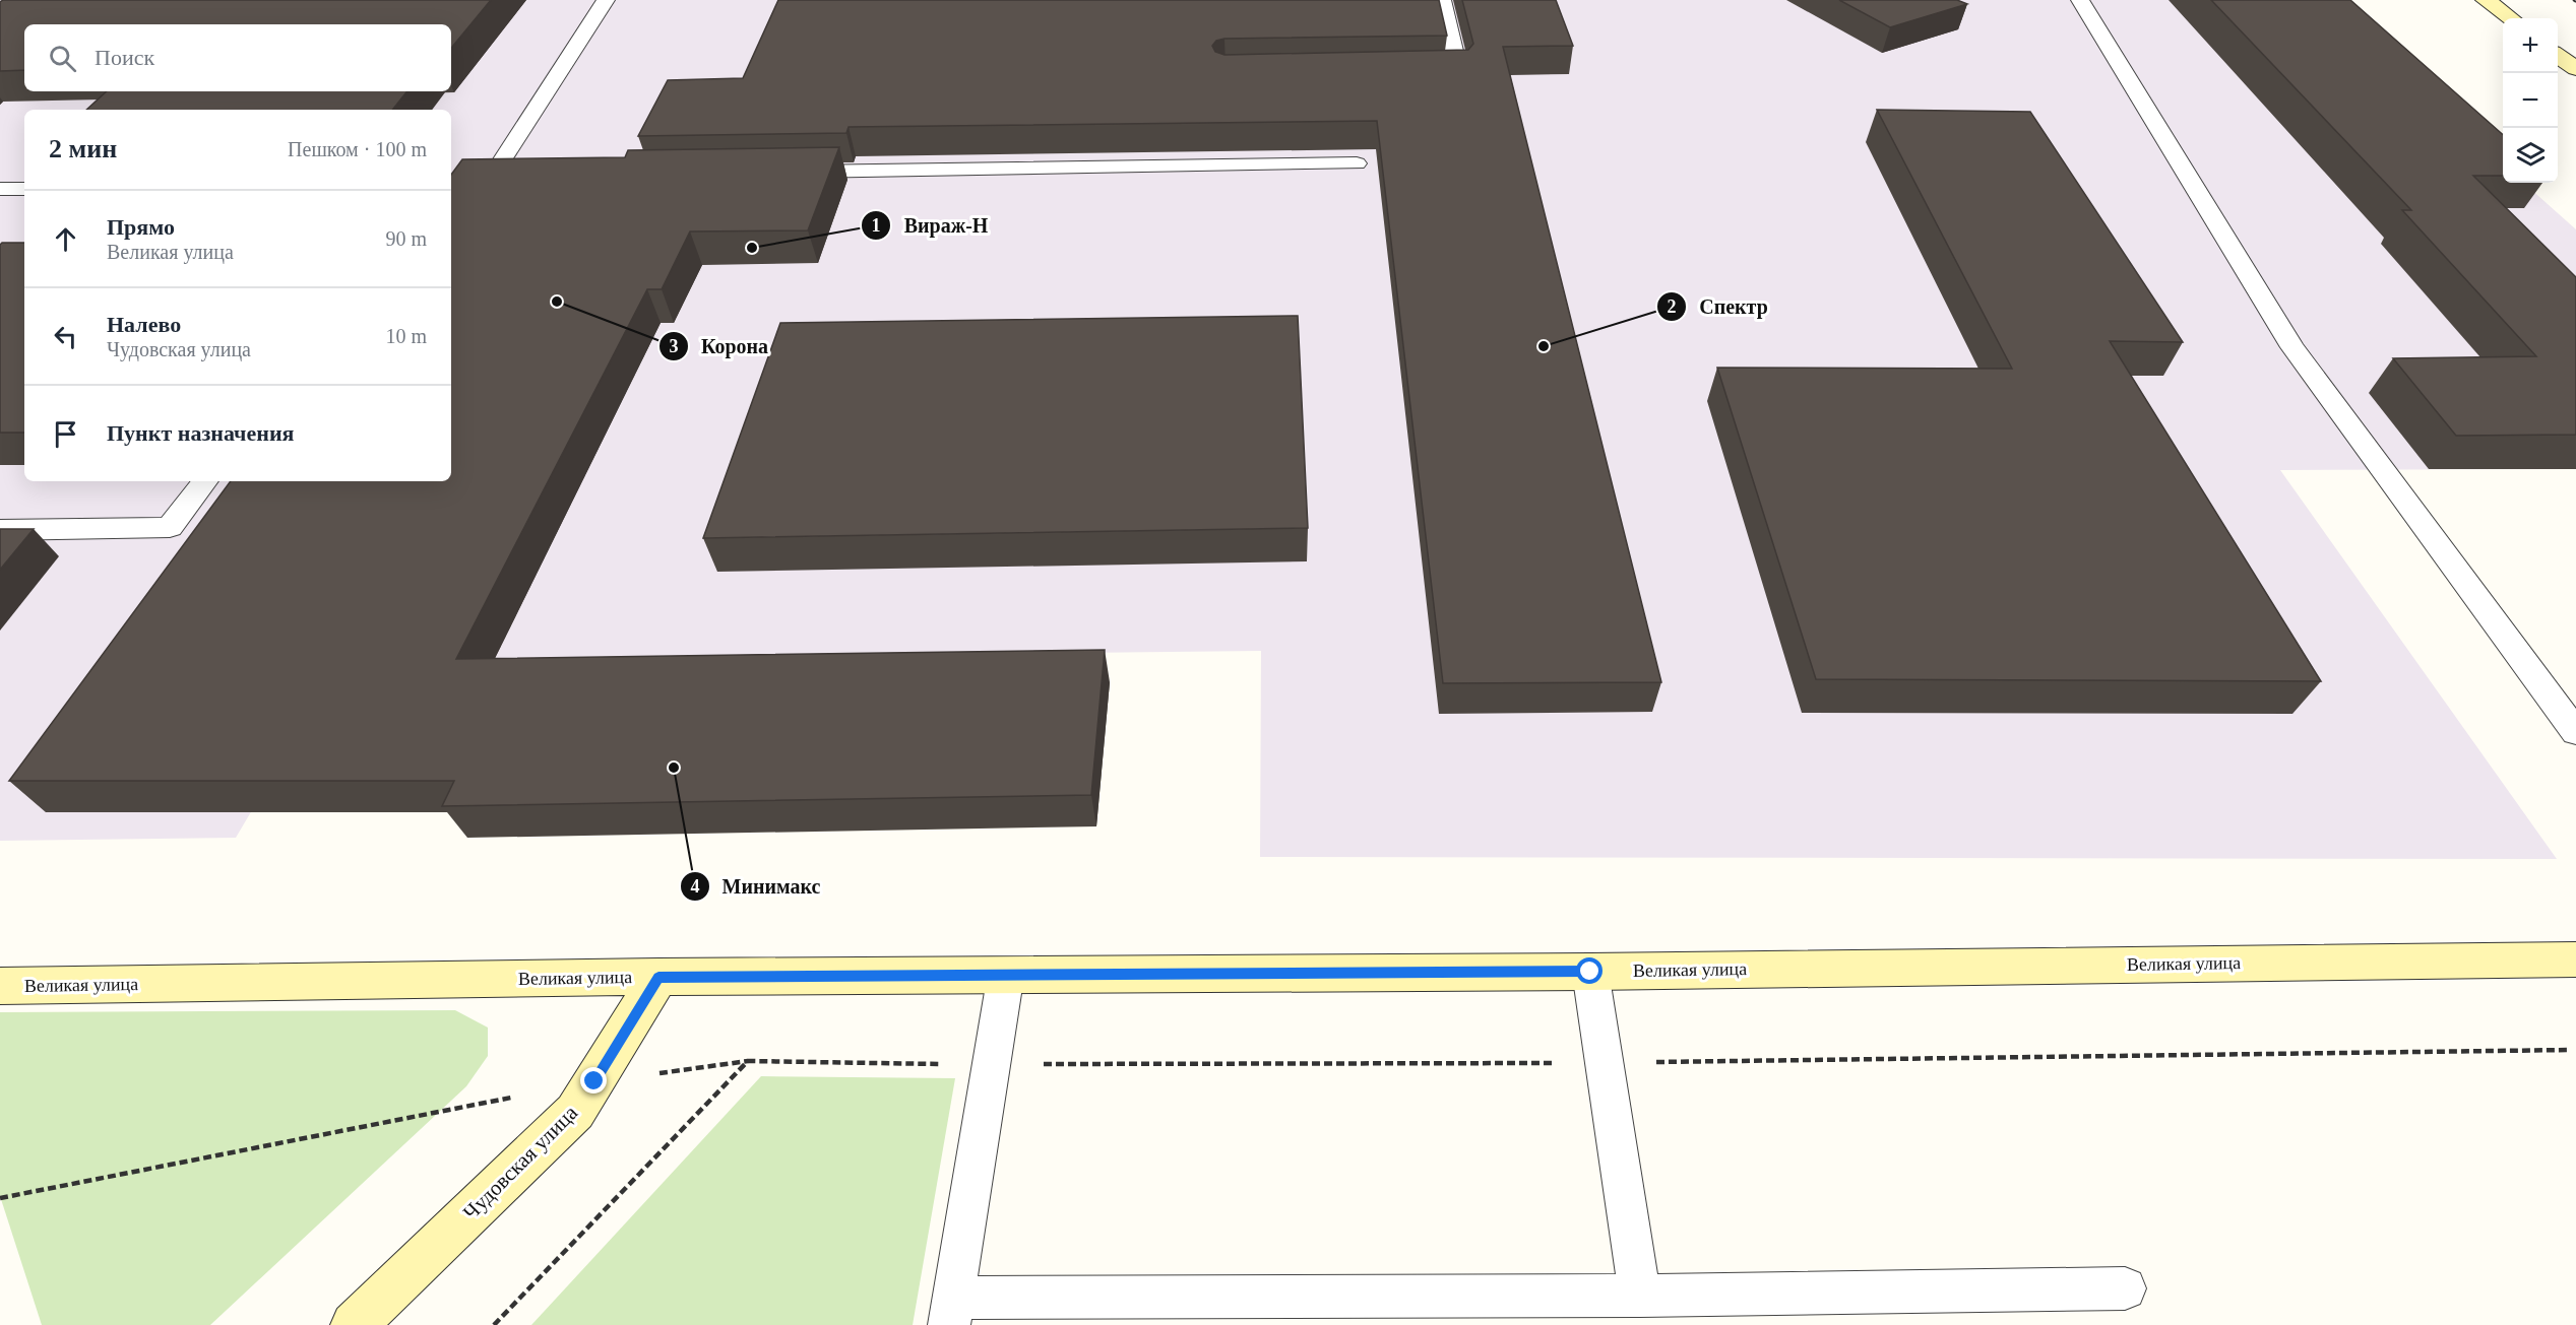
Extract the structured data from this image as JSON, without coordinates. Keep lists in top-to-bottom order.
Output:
{
  "streets": {
    "main road": ["Великая улица", "Чудовская улица"]
  },
  "crossings": [
    ["Великая улица", "Чудовская улица"]
  ],
  "places": [
    "Вираж-Н",
    "Корона",
    "Спектр",
    "Минимакс"
  ],
  "page": {
    "map_buttons": ["+", "−"],
    "search": "Поиск",
    "heading": ["2 мин", "Пешком · 100 m"],
    "list": [
      ["Прямо", "Великая улица", "90 m"],
      ["Налево", "Чудовская улица", "10 m"],
      "Пункт назначения"
    ]
  }
}
